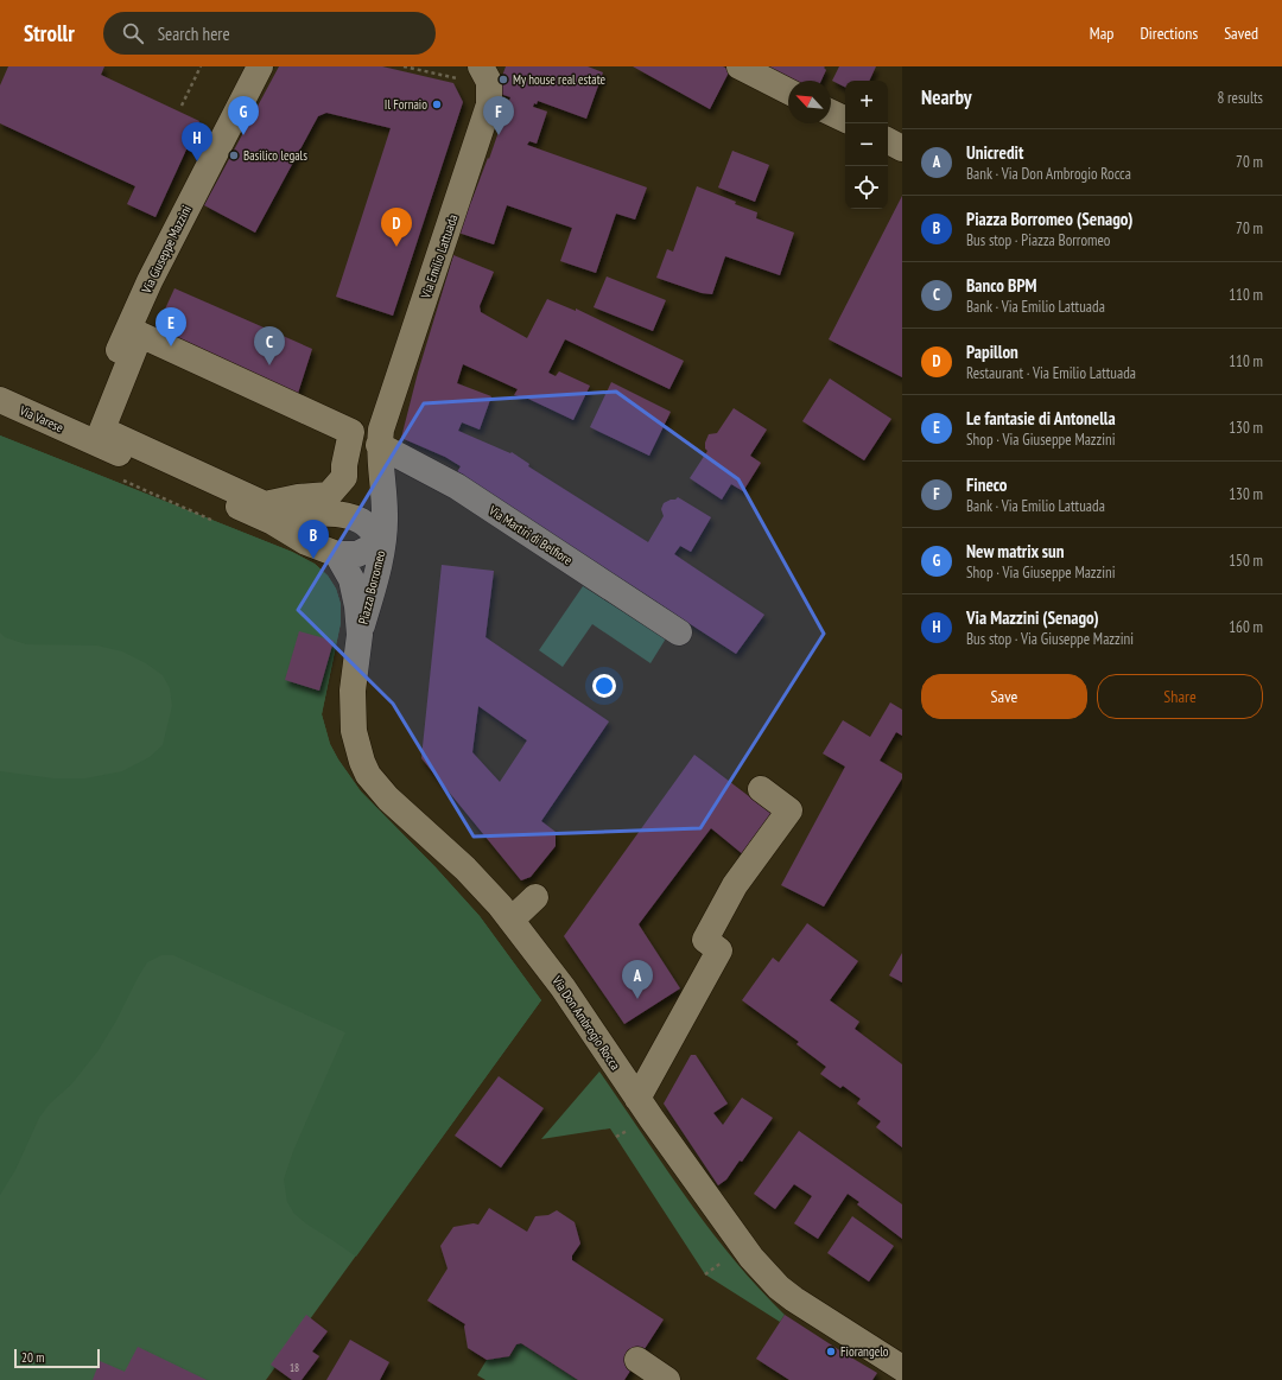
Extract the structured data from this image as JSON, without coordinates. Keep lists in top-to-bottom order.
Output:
{
  "streets": {
    "street": [
      "Via Giuseppe Mazzini",
      "Via Emilio Lattuada",
      "Via Varese",
      "Via Martiri di Belfiore",
      "Piazza Borromeo",
      "Via Don Ambrogio Rocca"
    ]
  },
  "crossings": [
    ["Via Giuseppe Mazzini", "Via Varese"],
    ["Via Emilio Lattuada", "Via Martiri di Belfiore"],
    ["Via Emilio Lattuada", "Piazza Borromeo"],
    ["Via Varese", "Piazza Borromeo"],
    ["Via Martiri di Belfiore", "Piazza Borromeo"],
    ["Piazza Borromeo", "Via Don Ambrogio Rocca"]
  ],
  "places": [
    "My house real estate",
    "Il Fornaio",
    "Basilico legals",
    "Fiorangelo"
  ],
  "house_numbers": ["18"],
  "scale_bar": "20 m",
  "north": "top left",
  "page": {
    "header": "Strollr",
    "search": "Search here",
    "nav": ["Map", "Directions", "Saved"],
    "heading": ["Nearby", "8 results"],
    "map_buttons": ["+", "−"],
    "pins": [
      "F",
      "G",
      "H",
      "D",
      "E",
      "C",
      "B",
      "A"
    ],
    "list": [
      {
        "mark": "A",
        "name": "Unicredit",
        "note": "Bank · Via Don Ambrogio Rocca",
        "value": "70 m"
      },
      {
        "mark": "B",
        "name": "Piazza Borromeo (Senago)",
        "note": "Bus stop · Piazza Borromeo",
        "value": "70 m"
      },
      {
        "mark": "C",
        "name": "Banco BPM",
        "note": "Bank · Via Emilio Lattuada",
        "value": "110 m"
      },
      {
        "mark": "D",
        "name": "Papillon",
        "note": "Restaurant · Via Emilio Lattuada",
        "value": "110 m"
      },
      {
        "mark": "E",
        "name": "Le fantasie di Antonella",
        "note": "Shop · Via Giuseppe Mazzini",
        "value": "130 m"
      },
      {
        "mark": "F",
        "name": "Fineco",
        "note": "Bank · Via Emilio Lattuada",
        "value": "130 m"
      },
      {
        "mark": "G",
        "name": "New matrix sun",
        "note": "Shop · Via Giuseppe Mazzini",
        "value": "150 m"
      },
      {
        "mark": "H",
        "name": "Via Mazzini (Senago)",
        "note": "Bus stop · Via Giuseppe Mazzini",
        "value": "160 m"
      }
    ],
    "buttons": ["Save", "Share"],
    "scale": "20 m"
  }
}
